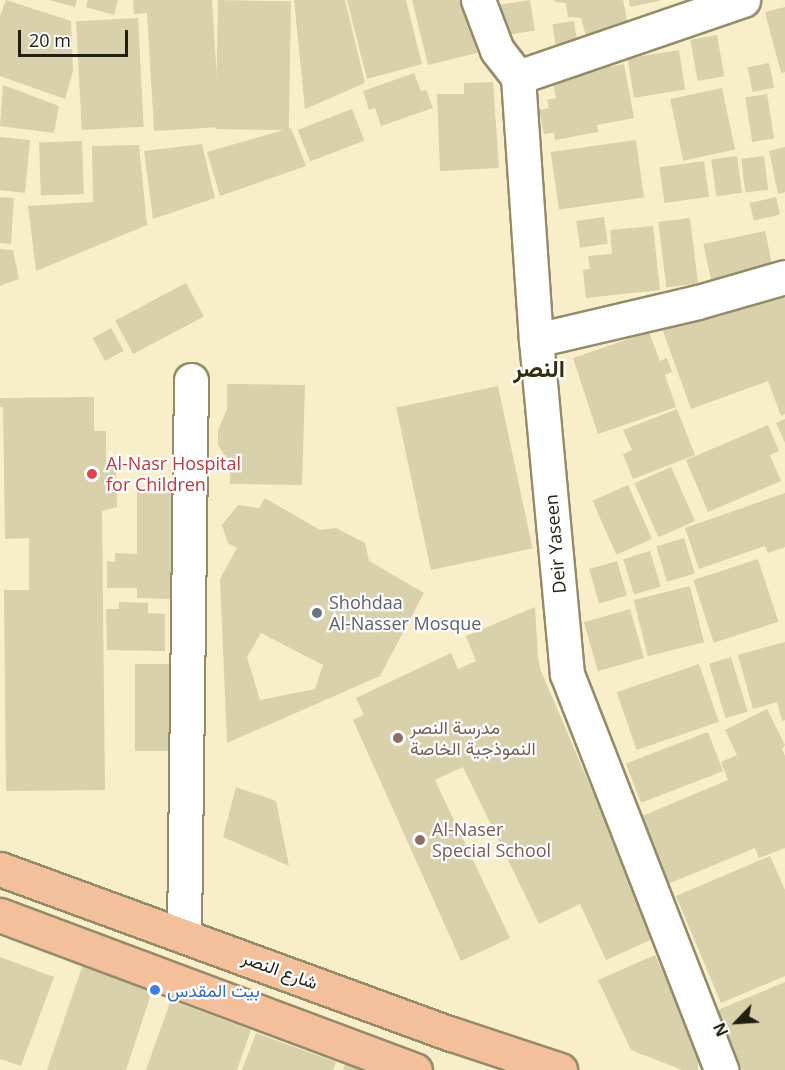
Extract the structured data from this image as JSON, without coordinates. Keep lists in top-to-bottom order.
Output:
{
  "streets": {
    "main road": ["شارع النصر"],
    "street": ["Deir Yaseen"]
  },
  "districts": ["النصر"],
  "places": [
    "Al-Nasr Hospital for Children",
    "Shohdaa Al-Nasser Mosque",
    "مدرسة النصر النموذجية الخاصة",
    "Al-Naser Special School",
    "بيت المقدس"
  ],
  "scale_bar": "20 m",
  "north": "bottom left"
}
